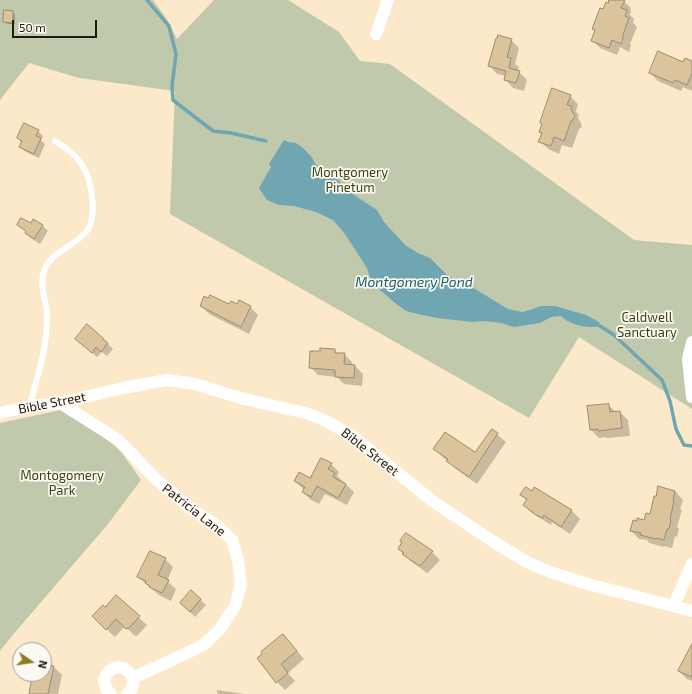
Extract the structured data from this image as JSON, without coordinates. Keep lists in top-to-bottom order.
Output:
{
  "streets": {
    "street": ["Bible Street", "Patricia Lane"]
  },
  "crossings": [
    ["Bible Street", "Patricia Lane"]
  ],
  "water": ["Montgomery Pond"],
  "parks": ["Montgomery Pinetum", "Caldwell Sanctuary", "Montogomery Park"],
  "scale_bar": "50 m",
  "north": "right"
}
